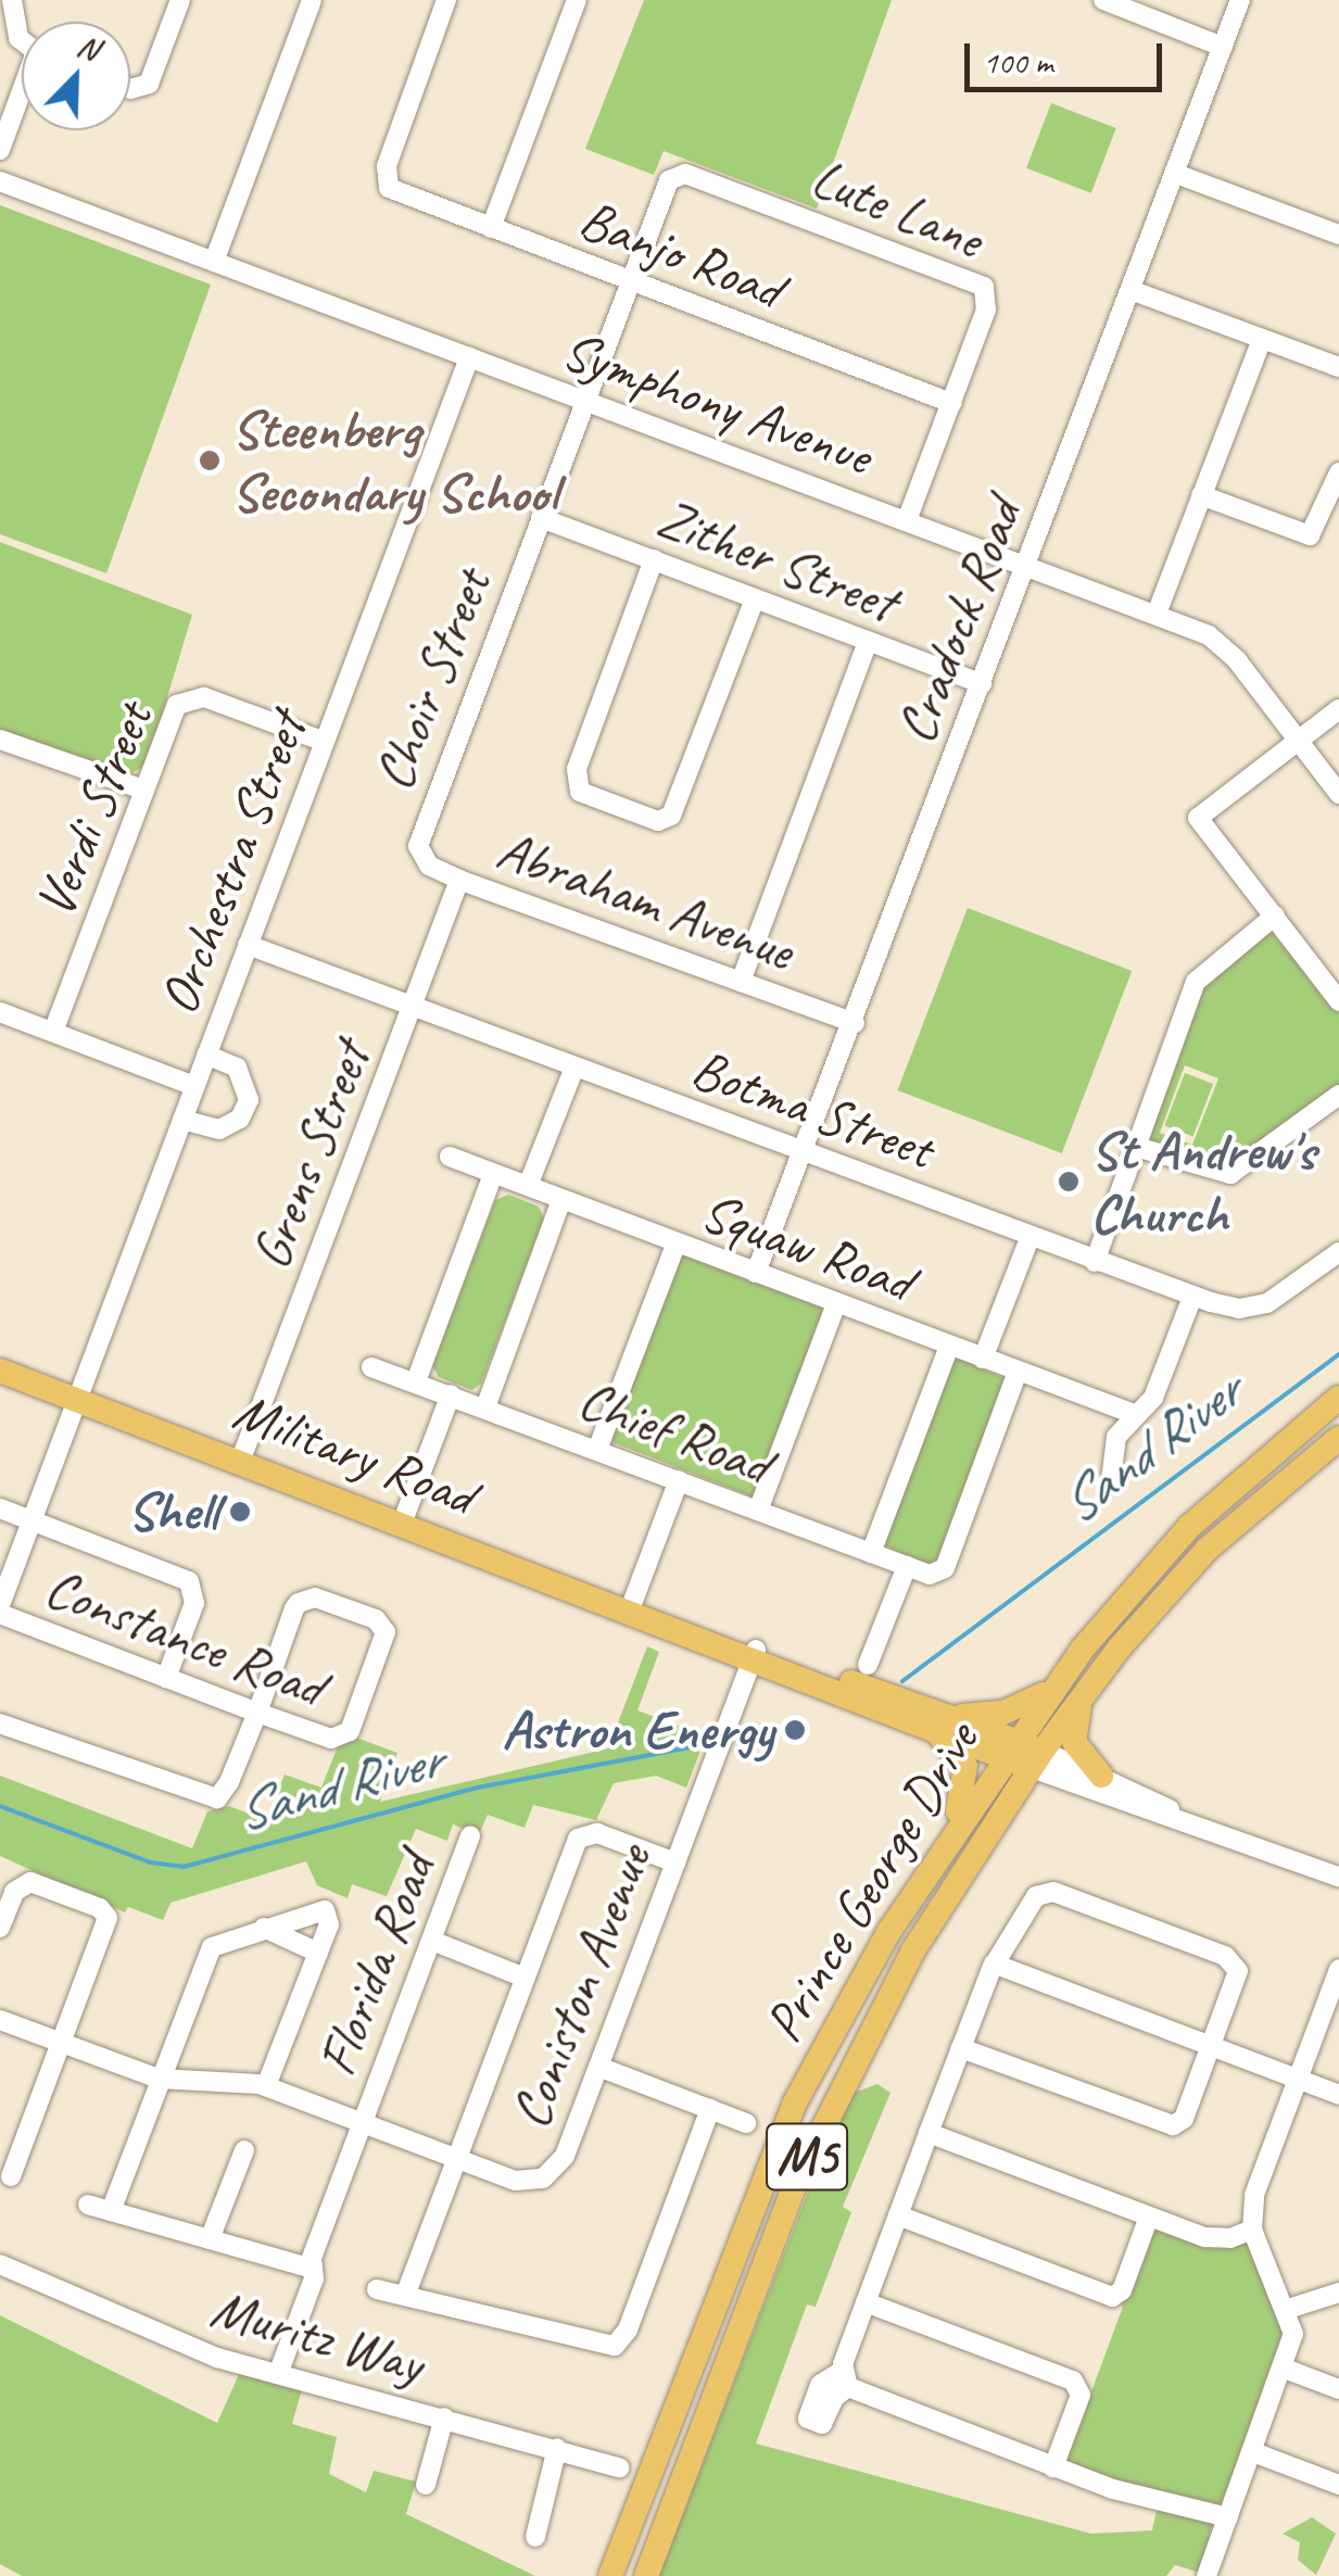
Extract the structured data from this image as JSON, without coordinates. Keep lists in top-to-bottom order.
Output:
{
  "streets": {
    "main road": ["Military Road", "Prince George Drive", "M5"],
    "street": [
      "Lute Lane",
      "Banjo Road",
      "Symphony Avenue",
      "Zither Street",
      "Cradock Road",
      "Choir Street",
      "Verdi Street",
      "Orchestra Street",
      "Abraham Avenue",
      "Botma Street",
      "Grens Street",
      "Squaw Road",
      "Chief Road",
      "Constance Road",
      "Florida Road",
      "Coniston Avenue",
      "Muritz Way"
    ]
  },
  "crossings": [
    ["Lute Lane", "Banjo Road"],
    ["Lute Lane", "Symphony Avenue"],
    ["Lute Lane", "Choir Street"],
    ["Banjo Road", "Choir Street"],
    ["Symphony Avenue", "Cradock Road"],
    ["Symphony Avenue", "Choir Street"],
    ["Symphony Avenue", "Orchestra Street"],
    ["Zither Street", "Cradock Road"],
    ["Zither Street", "Choir Street"],
    ["Cradock Road", "Abraham Avenue"],
    ["Cradock Road", "Botma Street"],
    ["Cradock Road", "Squaw Road"],
    ["Choir Street", "Abraham Avenue"],
    ["Verdi Street", "Orchestra Street"],
    ["Orchestra Street", "Botma Street"],
    ["Orchestra Street", "Military Road"],
    ["Abraham Avenue", "Grens Street"],
    ["Botma Street", "Grens Street"],
    ["Grens Street", "Military Road"],
    ["Squaw Road", "Chief Road"],
    ["Military Road", "Prince George Drive"],
    ["Military Road", "Coniston Avenue"],
    ["Florida Road", "Coniston Avenue"],
    ["Florida Road", "Muritz Way"]
  ],
  "water": ["Sand River"],
  "places": [
    "Steenberg Secondary School",
    "St Andrew's Church",
    "Shell",
    "Astron Energy"
  ],
  "scale_bar": "100 m",
  "north": "top right"
}
